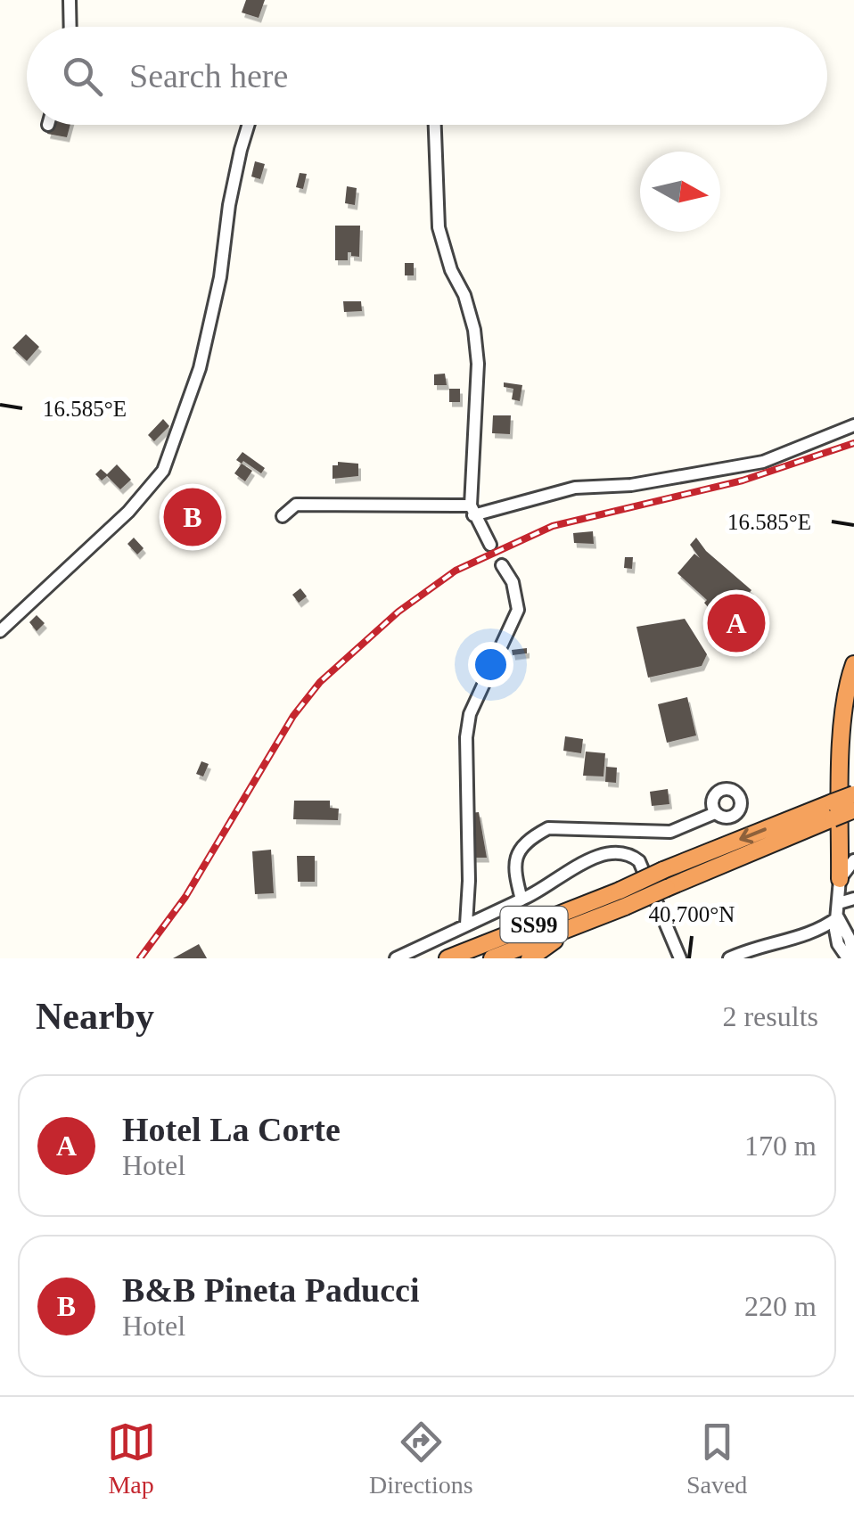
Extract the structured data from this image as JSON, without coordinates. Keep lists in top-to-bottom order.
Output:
{
  "streets": {
    "highway": ["SS99"]
  },
  "north": "right",
  "page": {
    "search": "Search here",
    "pins": ["B", "A"],
    "heading": ["Nearby", "2 results"],
    "list": [
      {
        "mark": "A",
        "name": "Hotel La Corte",
        "note": "Hotel",
        "value": "170 m"
      },
      {
        "mark": "B",
        "name": "B&B Pineta Paducci",
        "note": "Hotel",
        "value": "220 m"
      }
    ],
    "nav": ["Map", "Directions", "Saved"]
  },
  "coordinates": ["16.585°E", "40.700°N"]
}
